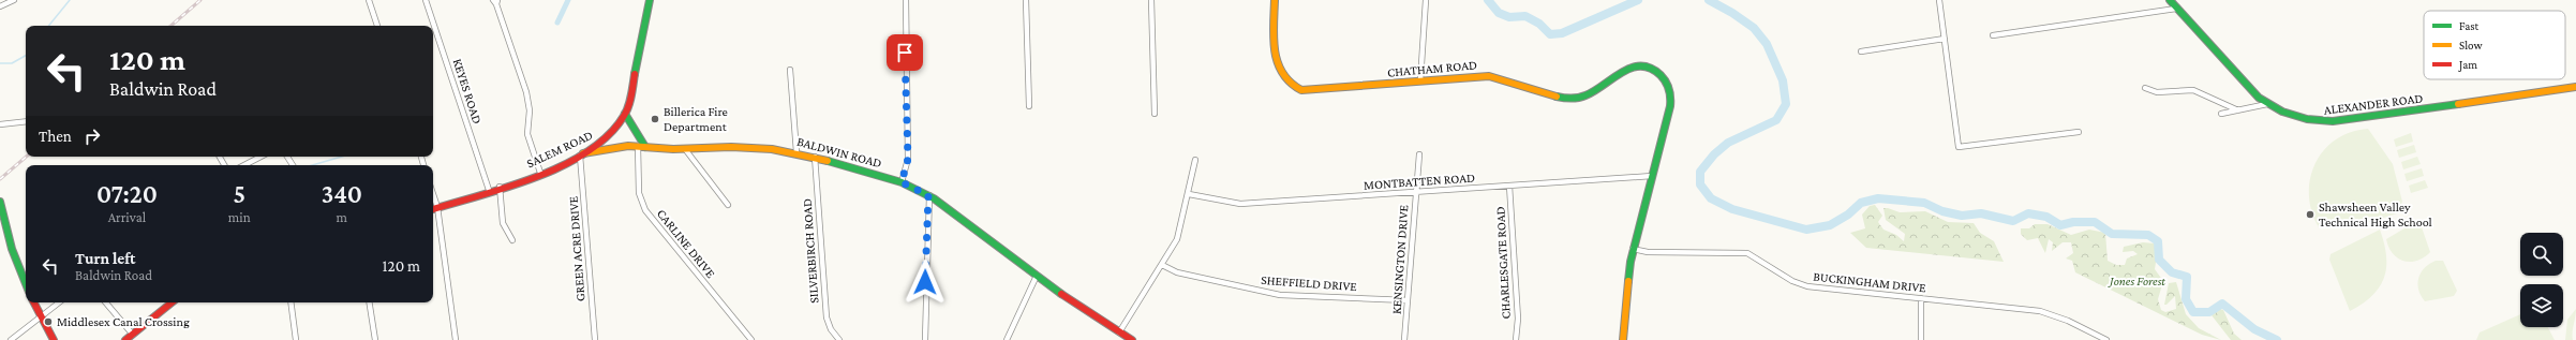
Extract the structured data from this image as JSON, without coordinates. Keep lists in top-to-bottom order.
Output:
{
  "streets": {
    "street": [
      "CHATHAM ROAD",
      "KEYES ROAD",
      "ALEXANDER ROAD",
      "SALEM ROAD",
      "BALDWIN ROAD",
      "MONTBATTEN ROAD",
      "CARLINE DRIVE",
      "GREEN ACRE DRIVE",
      "SILVERBIRCH ROAD",
      "KENSINGTON DRIVE",
      "CHARLESGATE ROAD",
      "BUCKINGHAM DRIVE",
      "SHEFFIELD DRIVE"
    ]
  },
  "crossings": [
    ["CHATHAM ROAD", "MONTBATTEN ROAD"],
    ["CHATHAM ROAD", "BUCKINGHAM DRIVE"],
    ["KEYES ROAD", "SALEM ROAD"],
    ["SALEM ROAD", "BALDWIN ROAD"],
    ["SALEM ROAD", "GREEN ACRE DRIVE"],
    ["BALDWIN ROAD", "CARLINE DRIVE"],
    ["BALDWIN ROAD", "GREEN ACRE DRIVE"],
    ["BALDWIN ROAD", "SILVERBIRCH ROAD"],
    ["MONTBATTEN ROAD", "KENSINGTON DRIVE"],
    ["MONTBATTEN ROAD", "CHARLESGATE ROAD"],
    ["KENSINGTON DRIVE", "SHEFFIELD DRIVE"]
  ],
  "parks": ["Jones Forest"],
  "places": ["Billerica Fire Department", "Shawsheen Valley Technical High School", "Middlesex Canal Crossing"],
  "legend": ["Fast", "Slow", "Jam"],
  "page": {
    "turn": ["120 m", "Baldwin Road"],
    "then": "Then",
    "eta": [
      "07:20",
      "Arrival",
      "5",
      "min",
      "340",
      "m"
    ],
    "list": [
      {
        "name": "Turn left",
        "note": "Baldwin Road",
        "value": "120 m"
      }
    ]
  }
}
